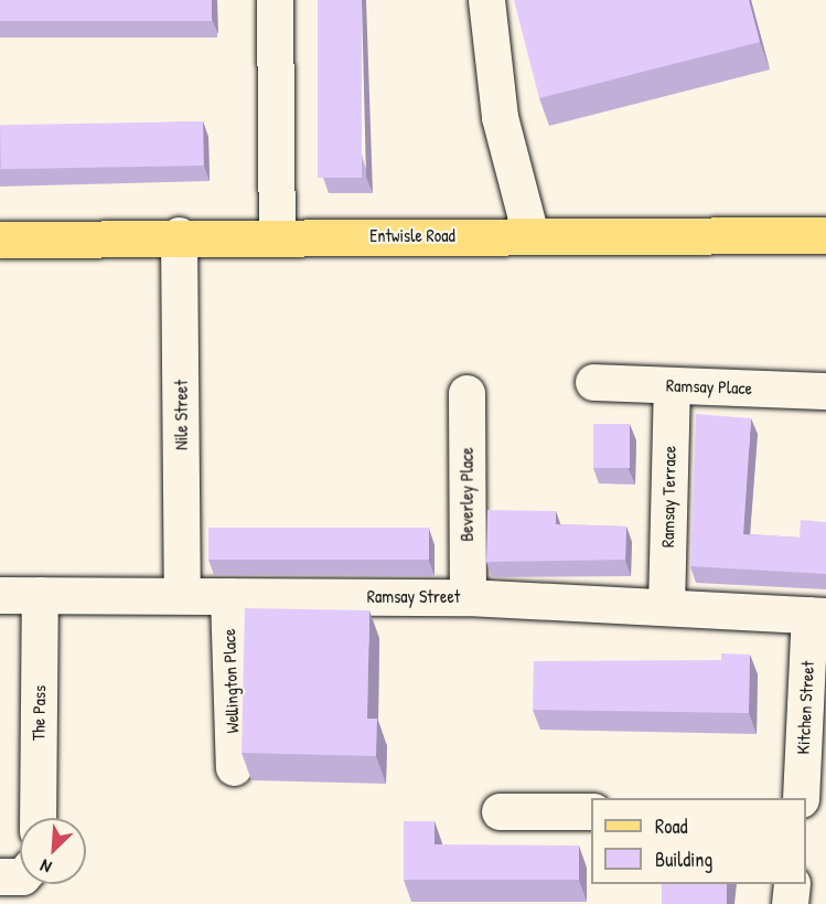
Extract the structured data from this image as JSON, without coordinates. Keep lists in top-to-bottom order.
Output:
{
  "streets": {
    "main road": ["Entwisle Road"],
    "street": [
      "Ramsay Place",
      "Nile Street",
      "Beverley Place",
      "Ramsay Terrace",
      "Ramsay Street",
      "Wellington Place",
      "Kitchen Street",
      "The Pass"
    ]
  },
  "crossings": [
    ["Entwisle Road", "Nile Street"],
    ["Ramsay Place", "Ramsay Terrace"],
    ["Nile Street", "Ramsay Street"],
    ["Beverley Place", "Ramsay Street"],
    ["Ramsay Terrace", "Ramsay Street"],
    ["Ramsay Street", "Wellington Place"],
    ["Ramsay Street", "Kitchen Street"],
    ["Ramsay Street", "The Pass"]
  ],
  "legend": ["Road", "Building"],
  "north": "bottom left"
}
